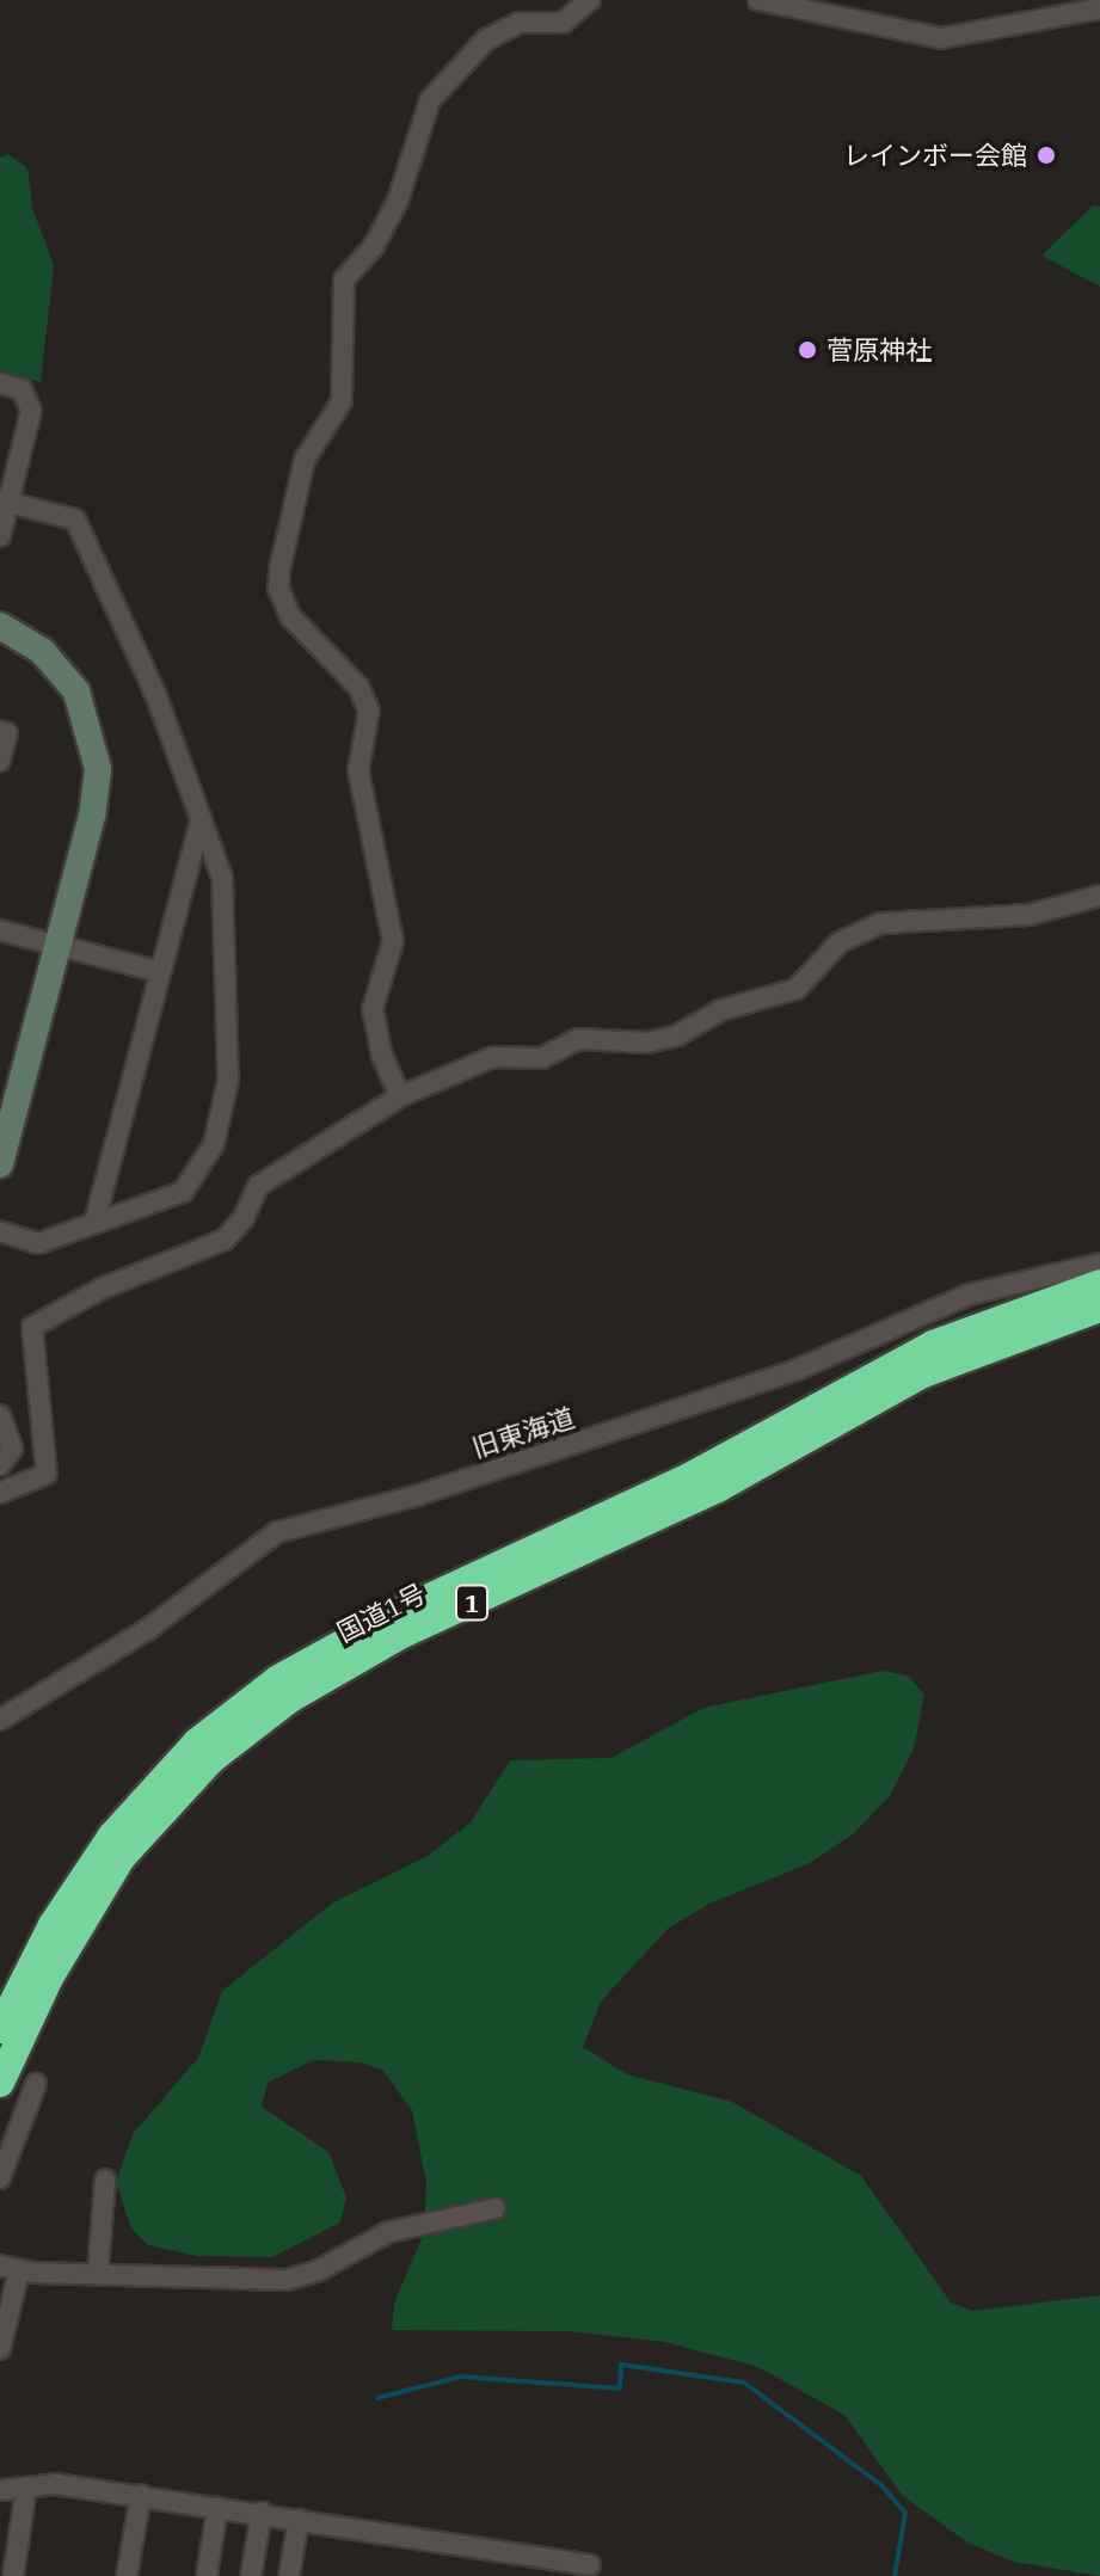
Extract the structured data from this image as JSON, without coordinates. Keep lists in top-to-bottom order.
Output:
{
  "streets": {
    "highway": ["1", "国道1号"],
    "street": ["旧東海道"]
  },
  "places": ["レインボー会館", "菅原神社"]
}
